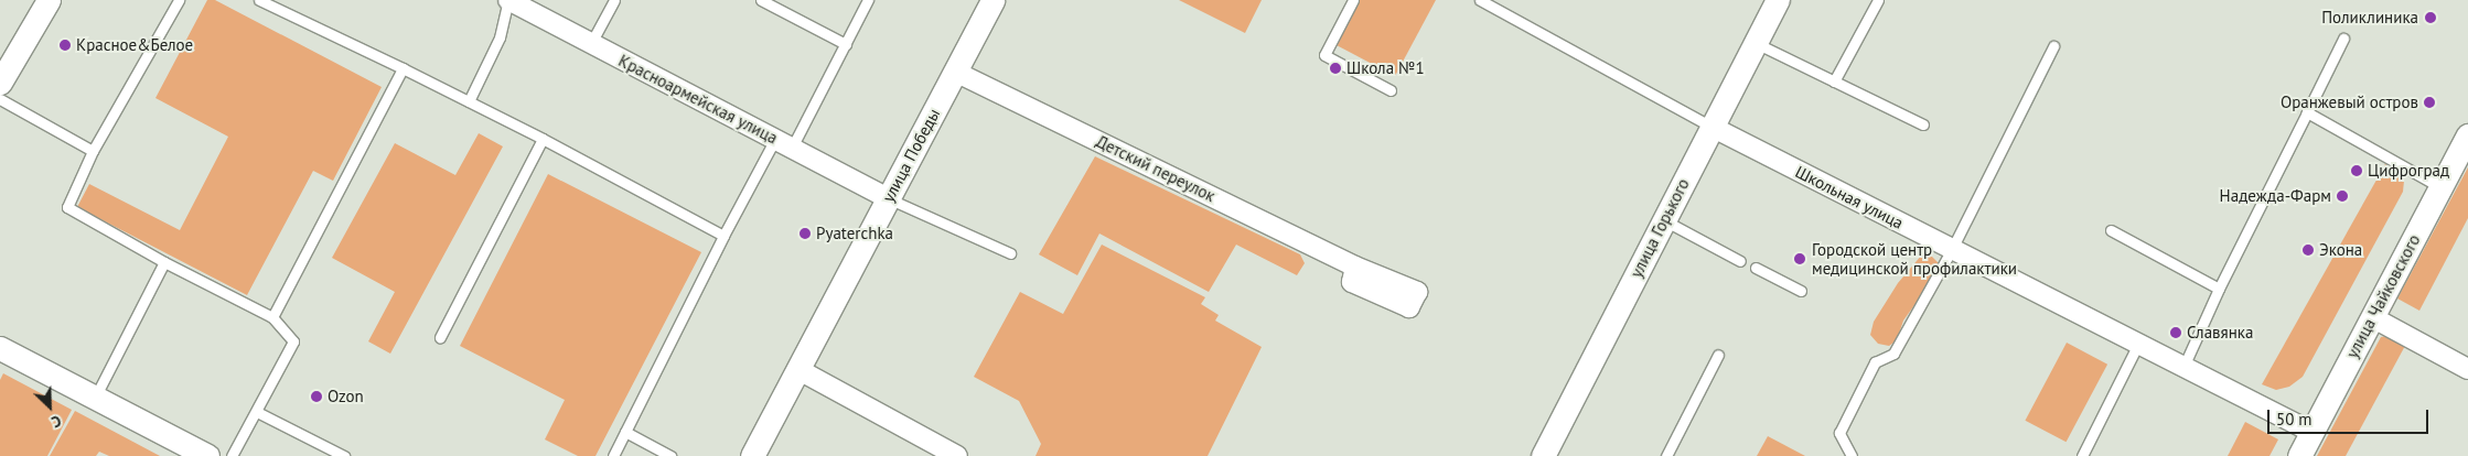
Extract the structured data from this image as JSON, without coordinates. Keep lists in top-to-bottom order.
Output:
{
  "streets": {
    "street": [
      "Красноармейская улица",
      "улица Победы",
      "Детский переулок",
      "Школьная улица",
      "улица Горького",
      "улица Чайковского"
    ]
  },
  "crossings": [
    ["Красноармейская улица", "улица Победы"],
    ["улица Победы", "Детский переулок"],
    ["Школьная улица", "улица Горького"],
    ["Школьная улица", "улица Чайковского"]
  ],
  "places": [
    "Поликлиника",
    "Красное&Белое",
    "Школа №1",
    "Оранжевый остров",
    "Цифроград",
    "Надежда-Фарм",
    "Pyaterchka",
    "Экона",
    "Городской центр медицинской профилактики",
    "Славянка",
    "Ozon"
  ],
  "scale_bar": "50 m",
  "north": "bottom right"
}
